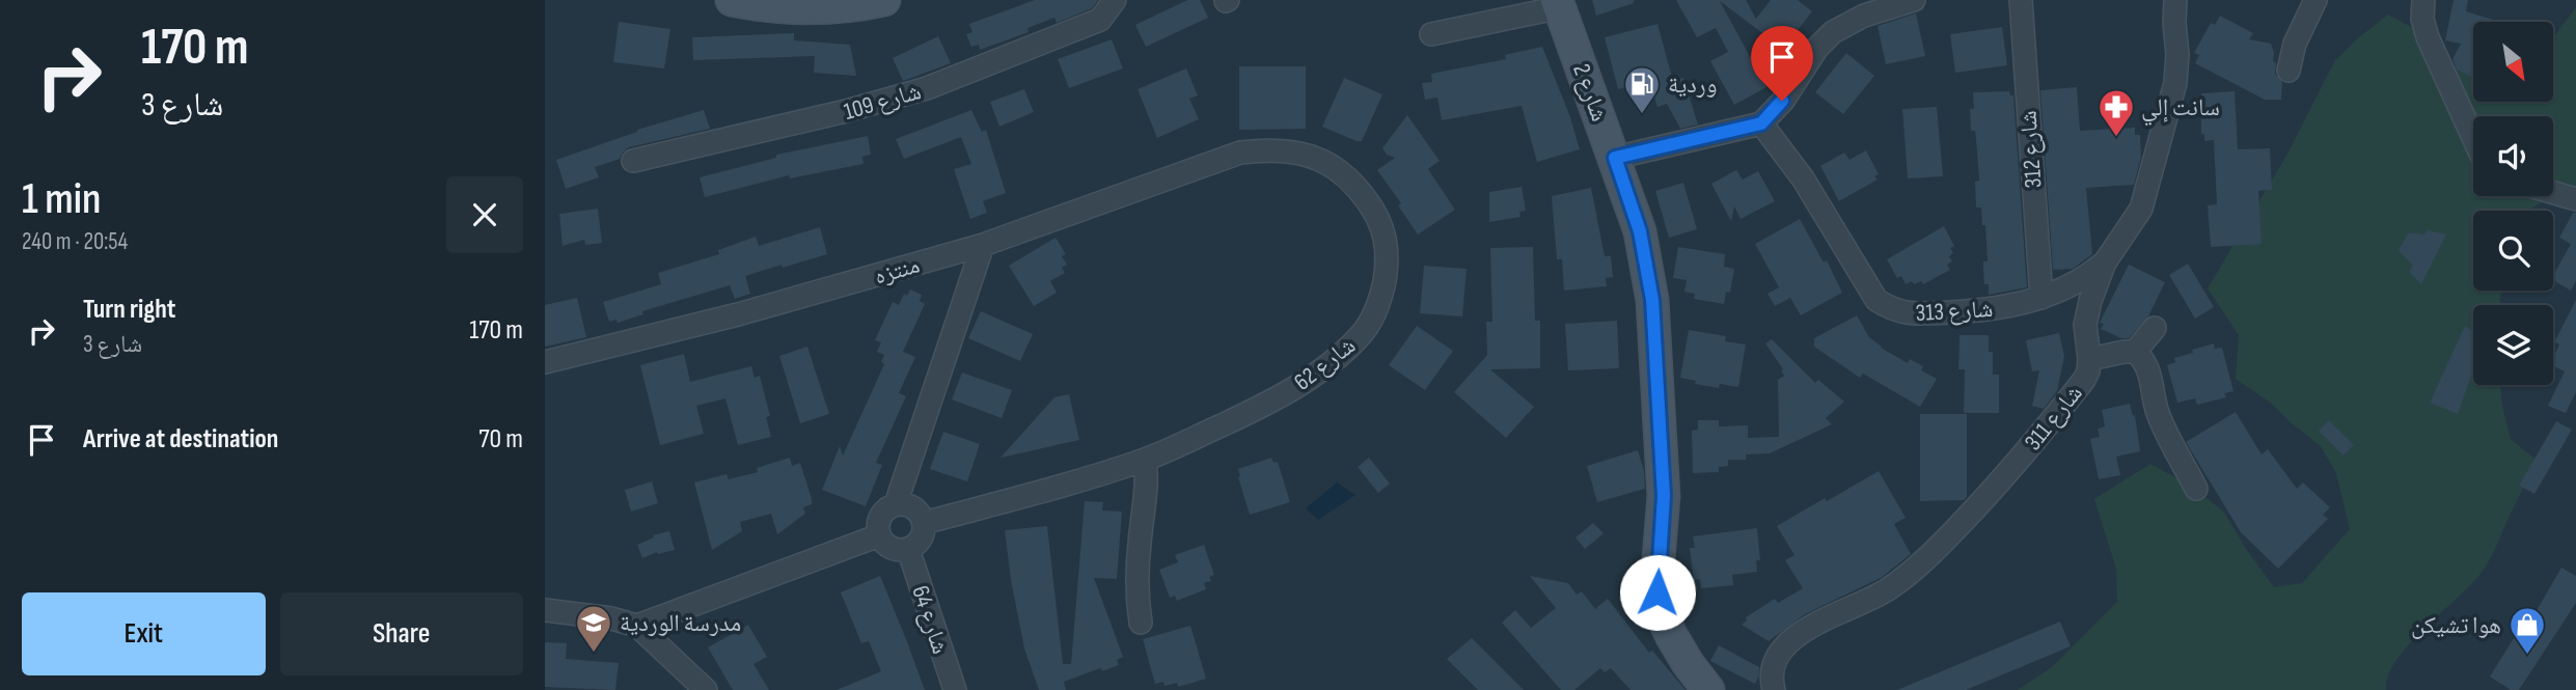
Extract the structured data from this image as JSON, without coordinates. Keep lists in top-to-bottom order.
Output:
{
  "streets": {
    "street": [
      "شارع 2",
      "شارع 109",
      "شارع 312",
      "منتزه",
      "شارع 313",
      "شارع 62",
      "شارع 311",
      "شارع 64"
    ]
  },
  "crossings": [
    ["شارع 312", "شارع 313"],
    ["منتزه", "شارع 62"],
    ["شارع 313", "شارع 311"],
    ["شارع 62", "شارع 64"]
  ],
  "places": {
    "fuel station": ["وردية"],
    "pharmacy": ["سانت إلي"],
    "school or university": ["مدرسة الوردية"],
    "shop": ["هوا تشيكن"]
  },
  "north": "bottom right",
  "page": {
    "turn": ["170 m", "شارع 3"],
    "heading": ["1 min", "240 m · 20:54"],
    "list": [
      {
        "name": "Turn right",
        "note": "شارع 3",
        "value": "170 m"
      },
      {
        "name": "Arrive at destination",
        "value": "70 m"
      }
    ],
    "buttons": ["Exit", "Share"]
  }
}
